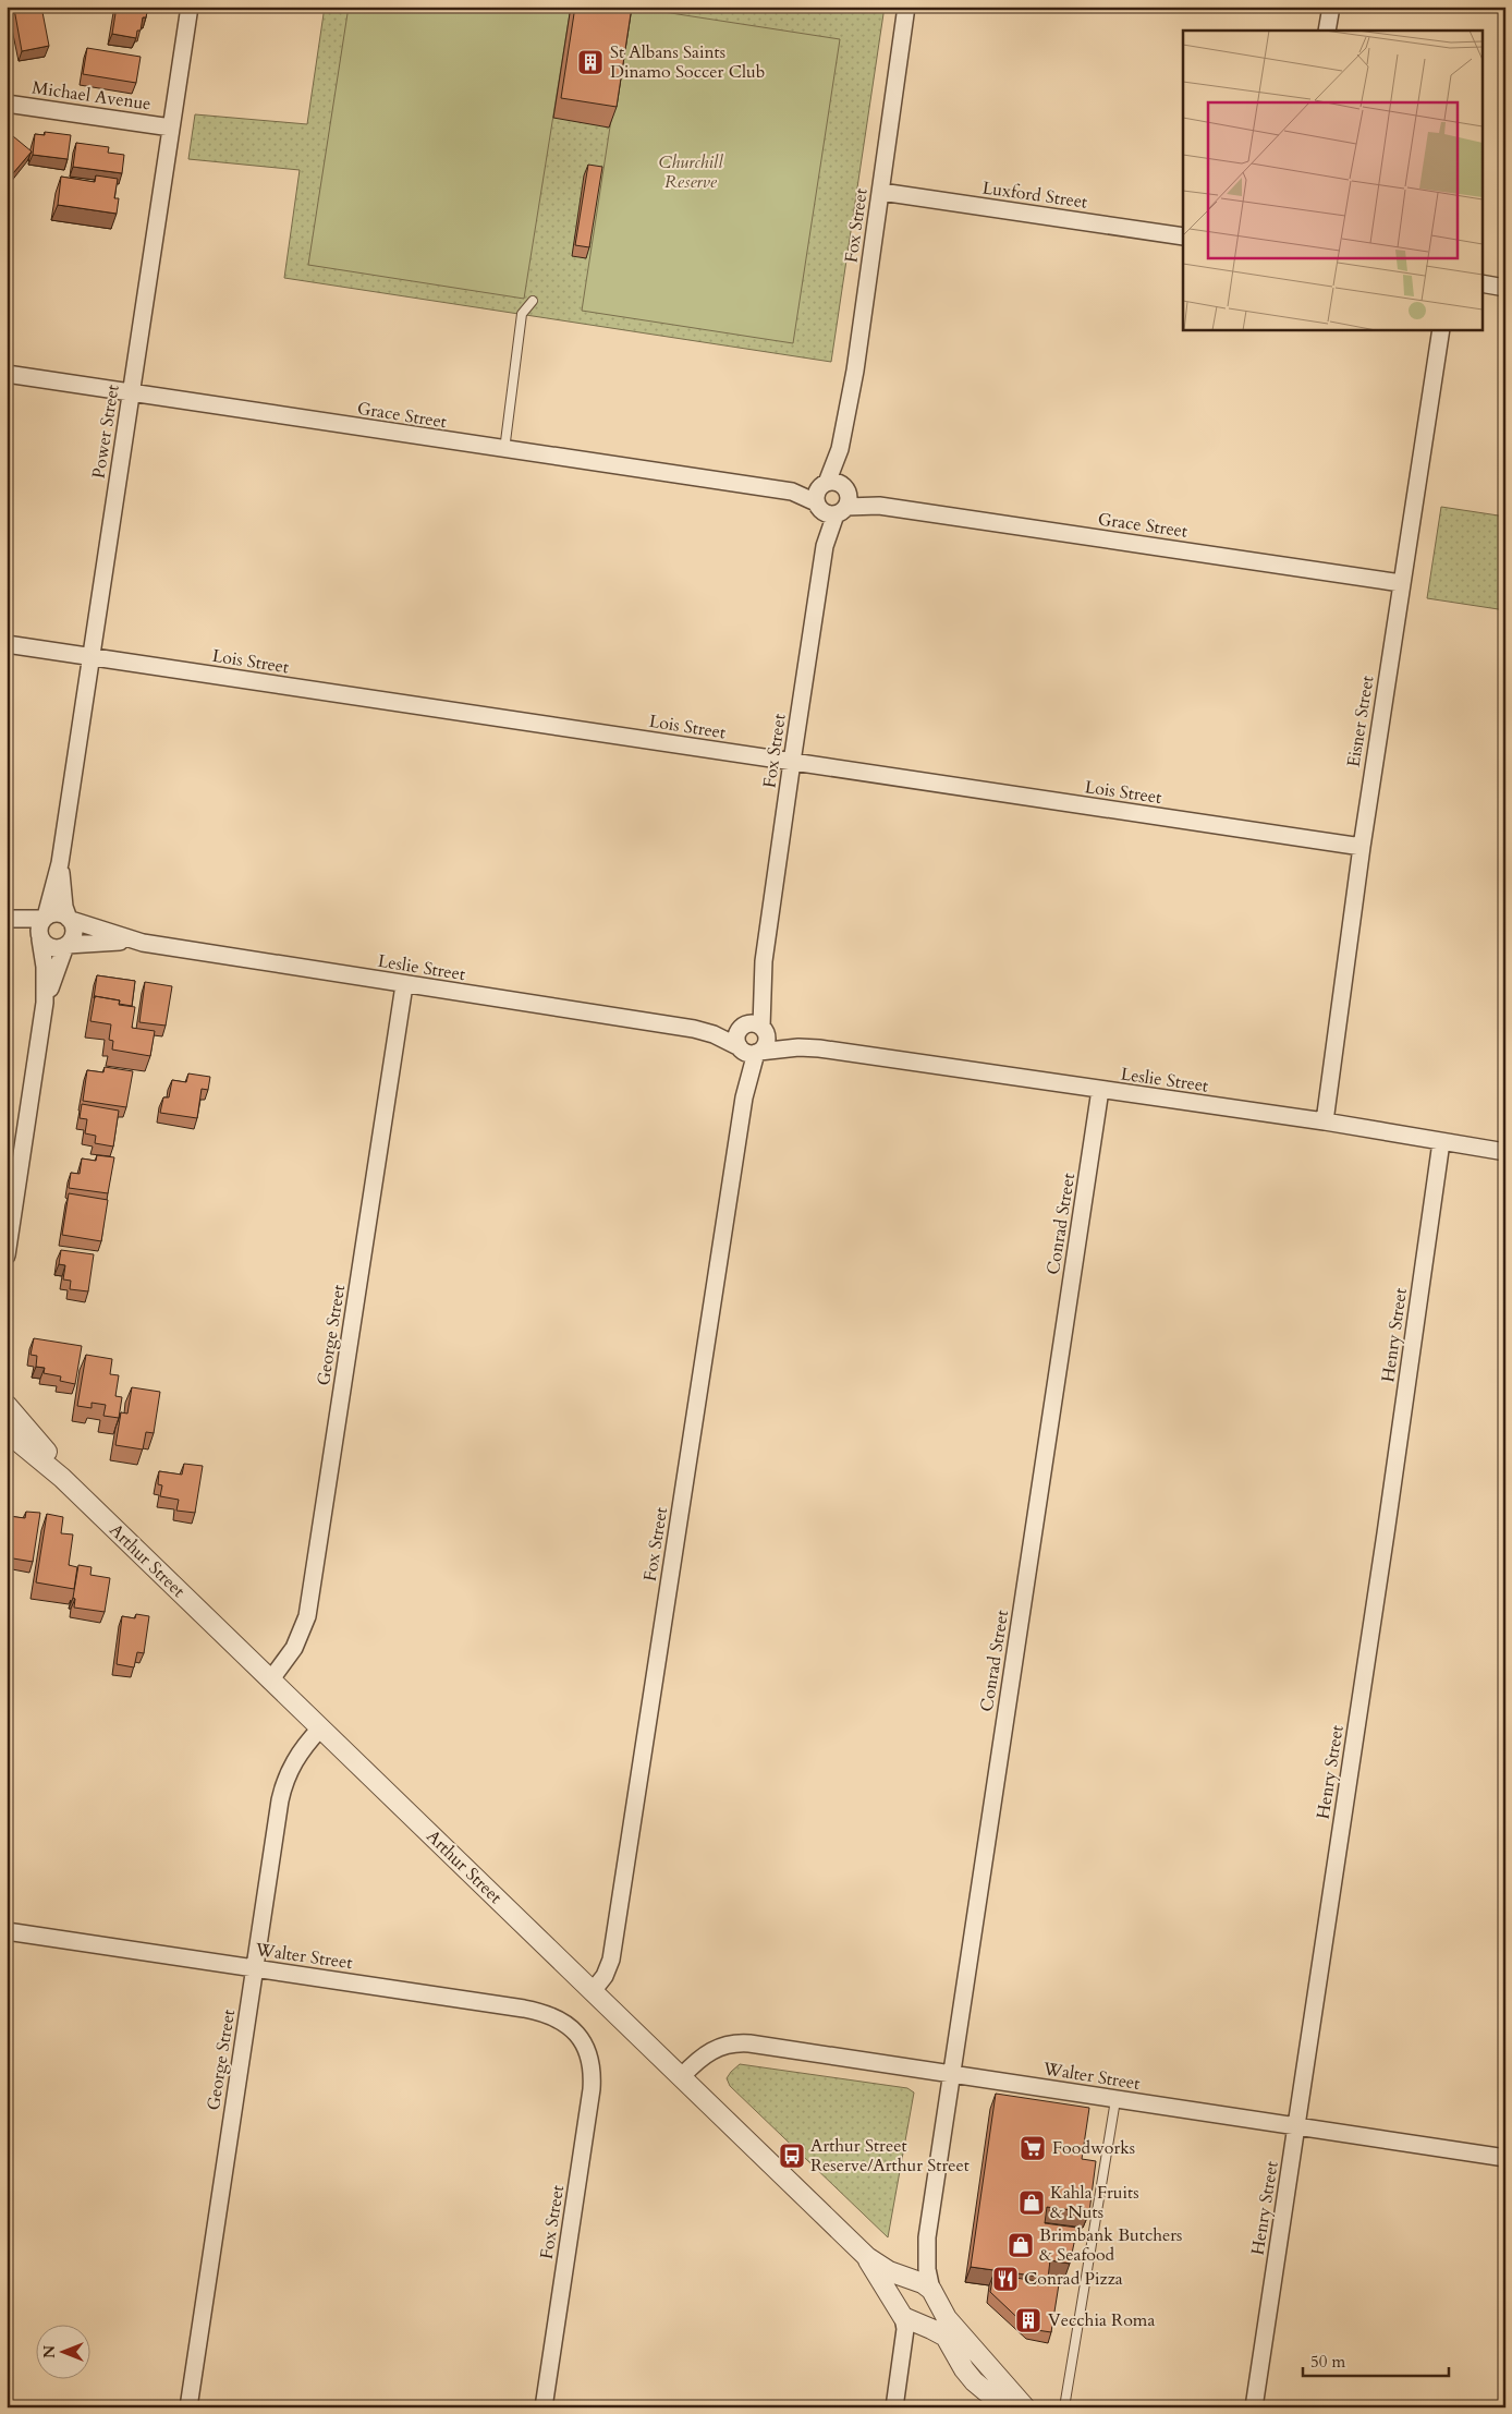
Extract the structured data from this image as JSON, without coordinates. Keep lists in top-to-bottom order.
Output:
{
  "streets": {
    "street": [
      "Michael Avenue",
      "Luxford Street",
      "Fox Street",
      "Grace Street",
      "Power Street",
      "Lois Street",
      "Eisner Street",
      "Leslie Street",
      "Conrad Street",
      "George Street",
      "Henry Street",
      "Arthur Street",
      "Walter Street"
    ]
  },
  "crossings": [
    ["Michael Avenue", "Power Street"],
    ["Luxford Street", "Fox Street"],
    ["Fox Street", "Grace Street"],
    ["Fox Street", "Lois Street"],
    ["Fox Street", "Leslie Street"],
    ["Fox Street", "Arthur Street"],
    ["Fox Street", "Walter Street"],
    ["Grace Street", "Power Street"],
    ["Grace Street", "Eisner Street"],
    ["Power Street", "Lois Street"],
    ["Power Street", "Leslie Street"],
    ["Lois Street", "Eisner Street"],
    ["Eisner Street", "Leslie Street"],
    ["Leslie Street", "Conrad Street"],
    ["Leslie Street", "George Street"],
    ["Leslie Street", "Henry Street"],
    ["Conrad Street", "Arthur Street"],
    ["Conrad Street", "Walter Street"],
    ["George Street", "Arthur Street"],
    ["George Street", "Walter Street"],
    ["Henry Street", "Walter Street"],
    ["Arthur Street", "Walter Street"]
  ],
  "parks": ["Churchill Reserve"],
  "places": {
    "building": ["St Albans Saints Dinamo Soccer Club", "Vecchia Roma"],
    "supermarket": ["Foodworks"],
    "bus stop": ["Arthur Street Reserve/Arthur Street"],
    "shop": ["Kahla Fruits & Nuts", "Brimbank Butchers & Seafood"],
    "restaurant": ["Conrad Pizza"]
  },
  "scale_bar": "50 m",
  "north": "left"
}
